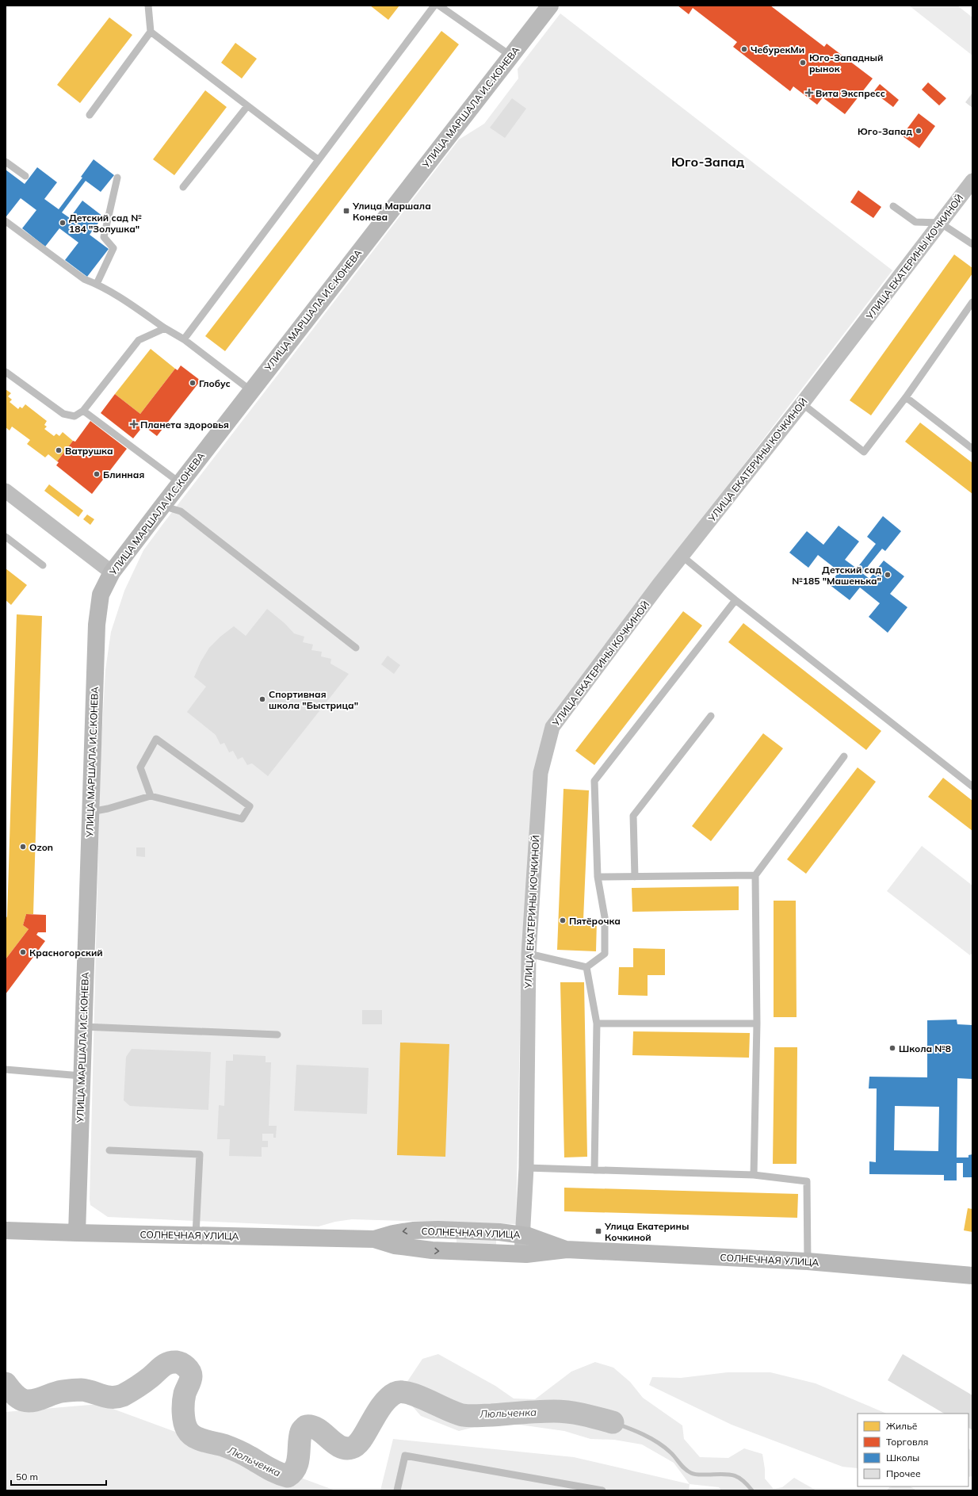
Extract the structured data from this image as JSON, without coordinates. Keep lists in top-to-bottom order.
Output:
{
  "streets": {
    "main road": ["УЛИЦА МАРШАЛА И.С.КОНЕВА", "СОЛНЕЧНАЯ УЛИЦА"],
    "street": ["УЛИЦА ЕКАТЕРИНЫ КОЧКИНОЙ"]
  },
  "crossings": [
    ["УЛИЦА МАРШАЛА И.С.КОНЕВА", "СОЛНЕЧНАЯ УЛИЦА"],
    ["УЛИЦА ЕКАТЕРИНЫ КОЧКИНОЙ", "СОЛНЕЧНАЯ УЛИЦА"]
  ],
  "districts": ["Юго-Запад"],
  "water": ["Люльченка"],
  "places": {
    "other": [
      "ЧебурекМи",
      "Юго-Западный рынок",
      "Юго-Запад",
      "Детский сад № 184 \"Золушка\"",
      "Глобус",
      "Ватрушка",
      "Блинная",
      "Детский сад №185 \"Машенька\"",
      "Спортивная школа \"Быстрица\"",
      "Ozon",
      "Пятёрочка",
      "Красногорский",
      "Школа №8"
    ],
    "health": ["Вита Экспресс", "Планета здоровья"],
    "transit": ["Улица Маршала Конева", "Улица Екатерины Кочкиной"]
  },
  "legend": [
    "Жильё",
    "Торговля",
    "Школы",
    "Прочее"
  ],
  "scale_bar": "50 m"
}
